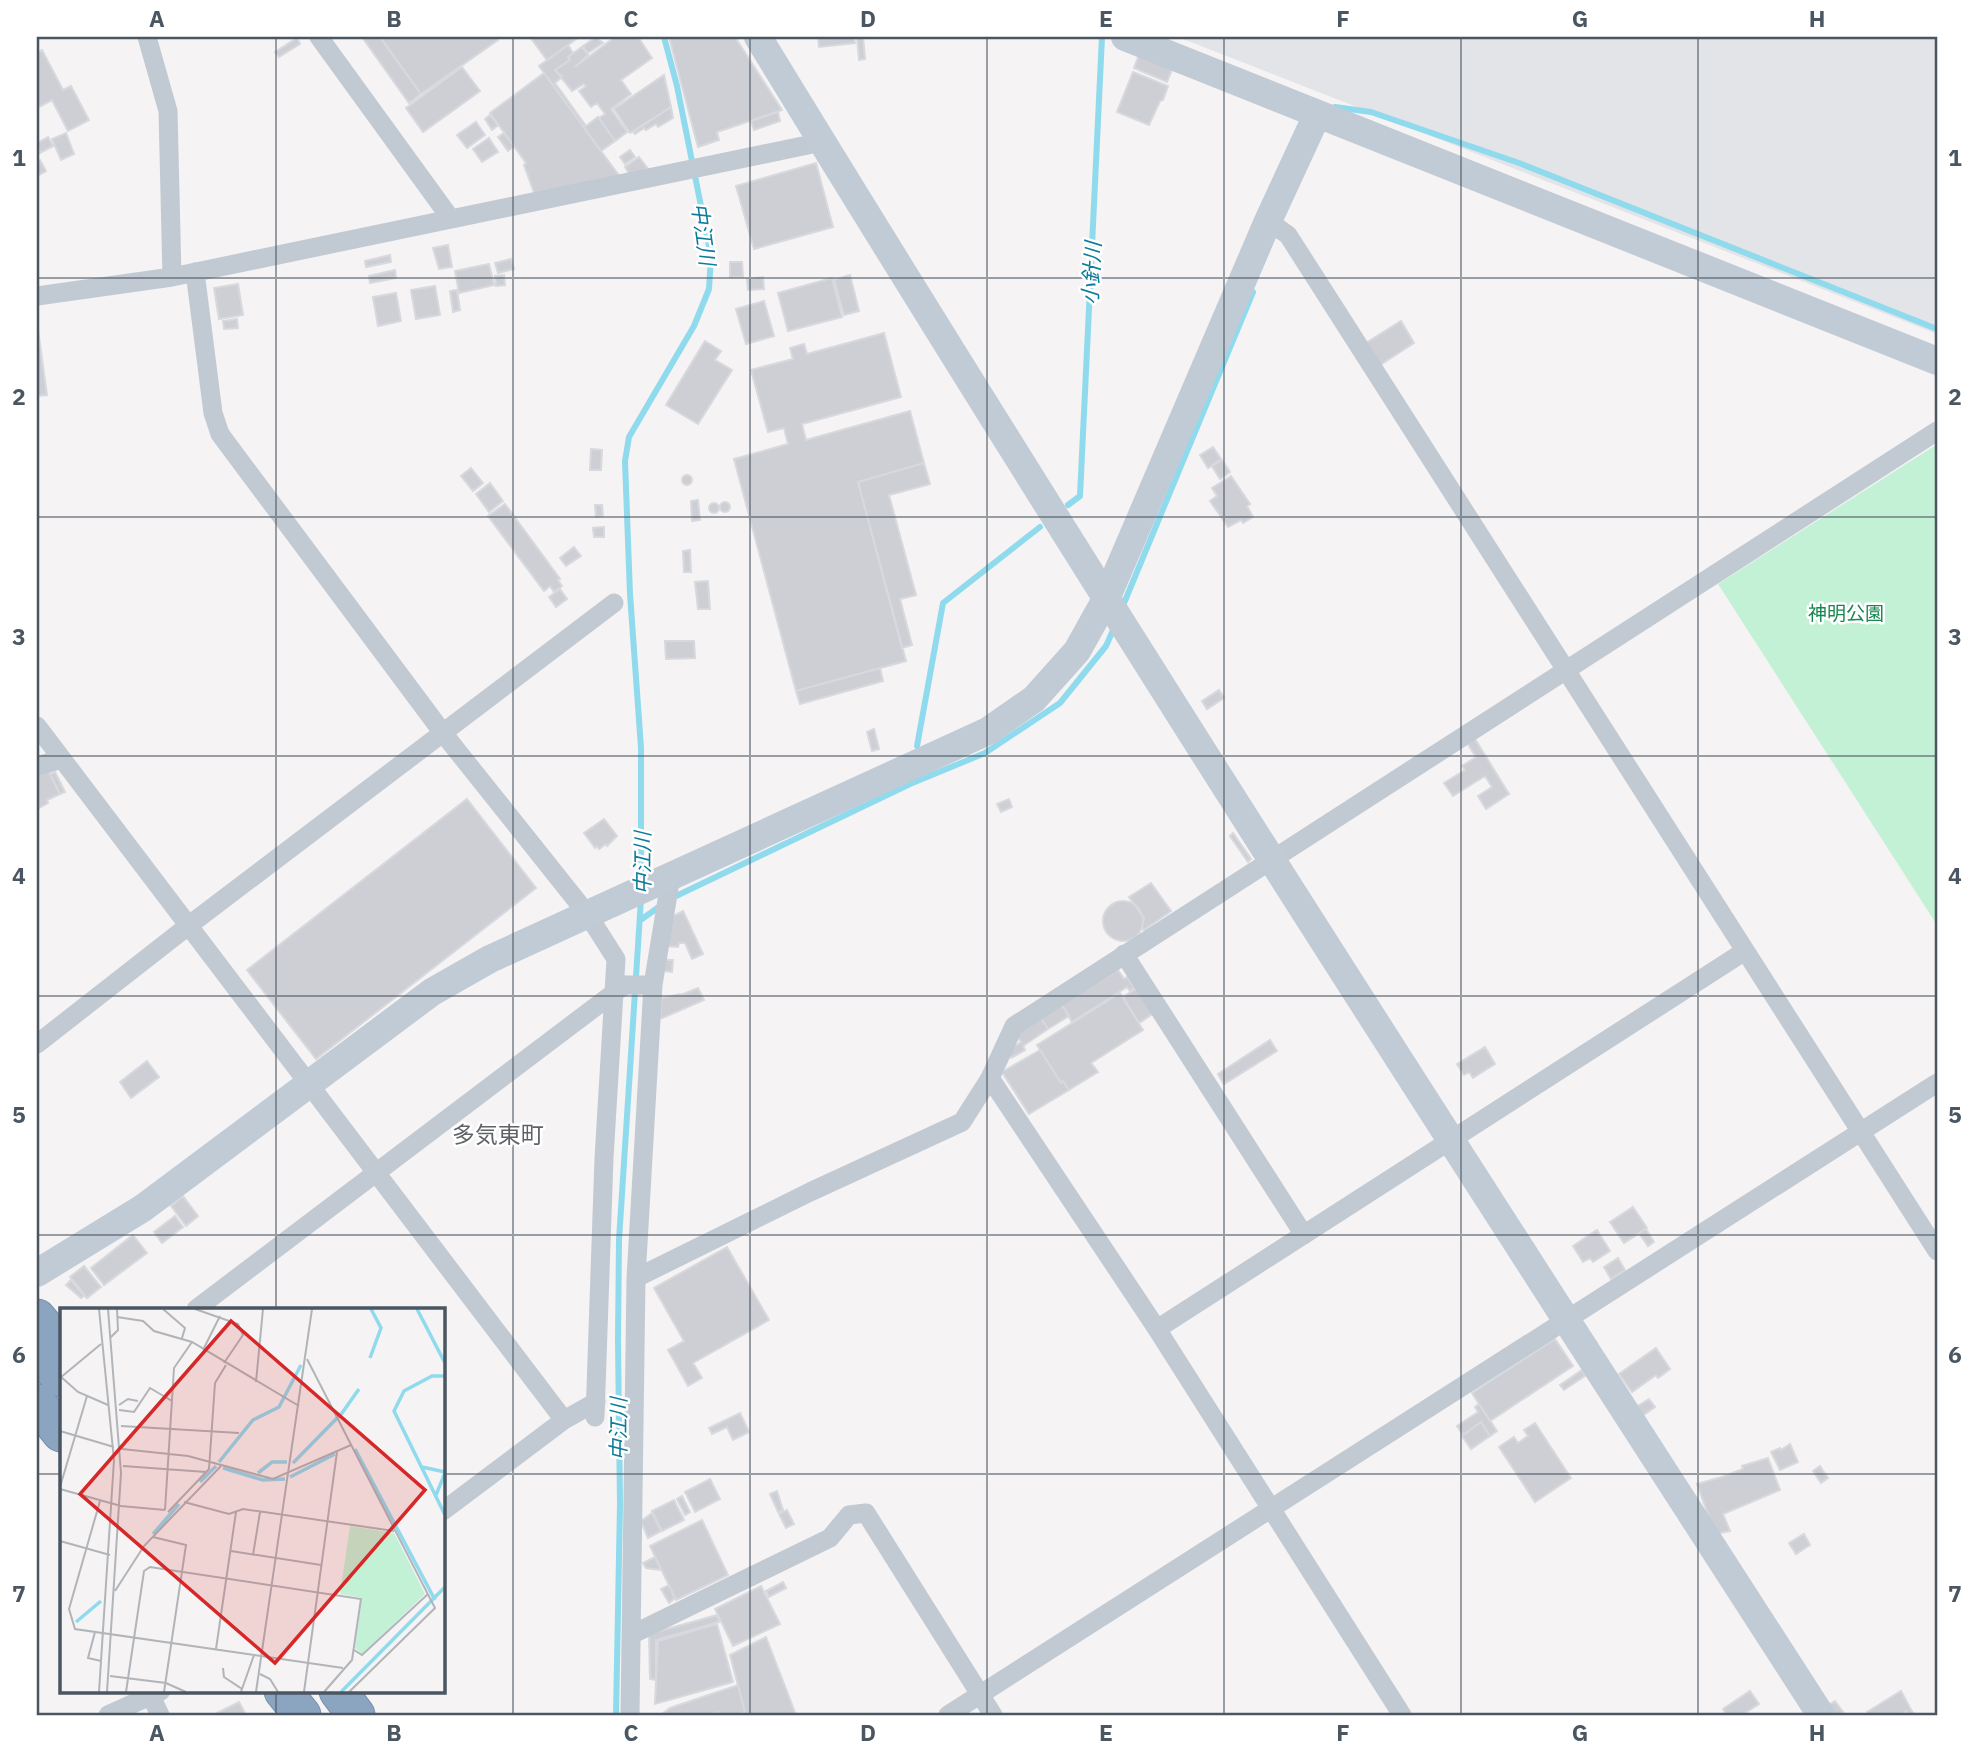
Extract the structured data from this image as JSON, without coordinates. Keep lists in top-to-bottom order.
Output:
{
  "districts": ["多気東町"],
  "water": ["中江川", "小針川"],
  "parks": ["神明公園"],
  "grid": {
    "columns": [
      "A",
      "B",
      "C",
      "D",
      "E",
      "F",
      "G",
      "H"
    ],
    "rows": [
      "1",
      "2",
      "3",
      "4",
      "5",
      "6",
      "7"
    ]
  }
}
